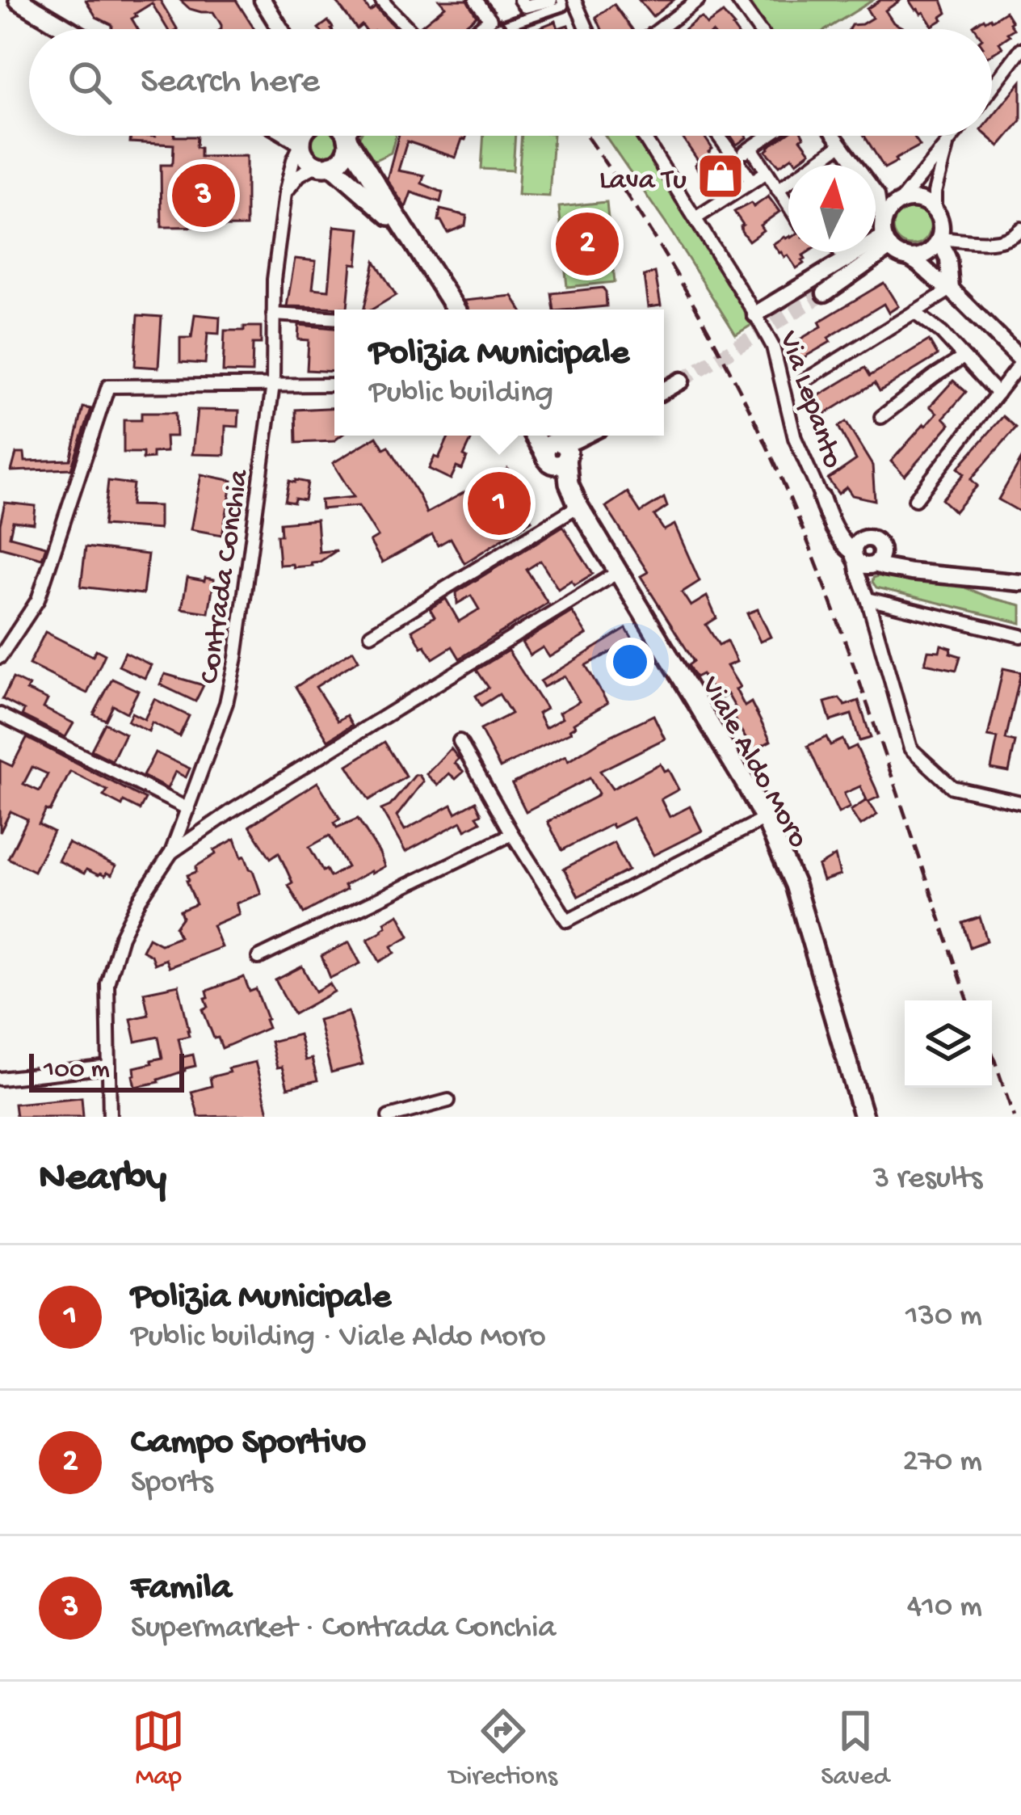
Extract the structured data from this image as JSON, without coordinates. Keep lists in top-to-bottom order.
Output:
{
  "streets": {
    "main road": ["Viale Aldo Moro"],
    "street": ["Via Lepanto", "Contrada Conchia"]
  },
  "places": {
    "shop": ["Lava Tu"]
  },
  "scale_bar": "100 m",
  "north": "top",
  "page": {
    "search": "Search here",
    "pins": ["3", "2", "1"],
    "popup": ["Polizia Municipale", "Public building"],
    "scale": "100 m",
    "heading": ["Nearby", "3 results"],
    "list": [
      {
        "mark": "1",
        "name": "Polizia Municipale",
        "note": "Public building · Viale Aldo Moro",
        "value": "130 m"
      },
      {
        "mark": "2",
        "name": "Campo Sportivo",
        "note": "Sports",
        "value": "270 m"
      },
      {
        "mark": "3",
        "name": "Famila",
        "note": "Supermarket · Contrada Conchia",
        "value": "410 m"
      }
    ],
    "nav": ["Map", "Directions", "Saved"]
  }
}
